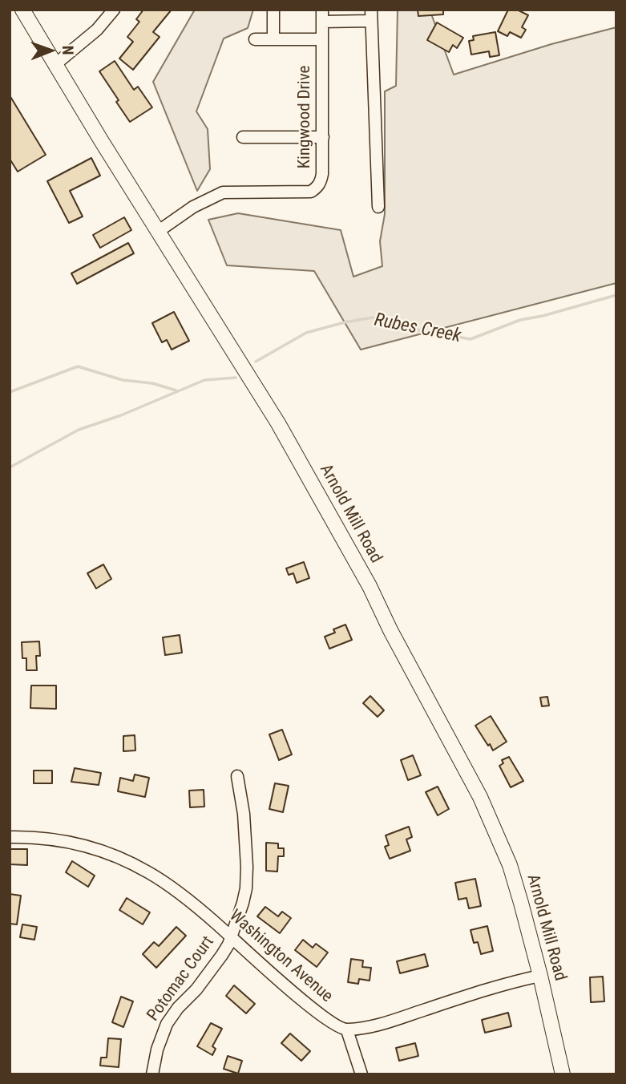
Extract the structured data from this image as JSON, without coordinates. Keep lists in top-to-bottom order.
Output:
{
  "streets": {
    "main road": ["Arnold Mill Road"],
    "street": ["Kingwood Drive", "Washington Avenue", "Potomac Court"]
  },
  "crossings": [
    ["Kingwood Drive", "Arnold Mill Road"],
    ["Washington Avenue", "Potomac Court"]
  ],
  "water": ["Rubes Creek"],
  "north": "right"
}
